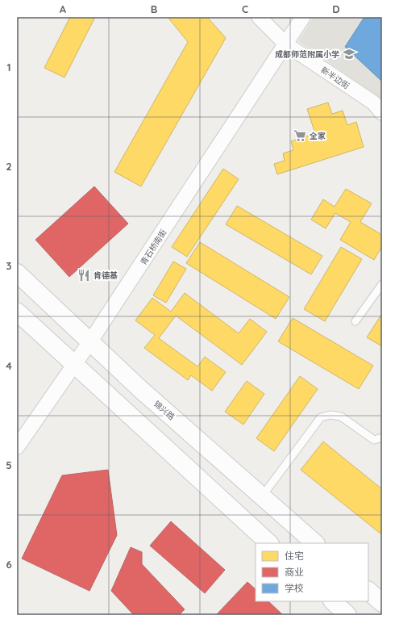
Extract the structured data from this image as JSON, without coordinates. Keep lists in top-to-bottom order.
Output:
{
  "streets": {
    "main road": ["锦兴路"],
    "street": ["新半边街", "青石桥南街"]
  },
  "crossings": [
    ["新半边街", "青石桥南街"],
    ["青石桥南街", "锦兴路"]
  ],
  "places": {
    "school or university": ["成都师范附属小学"],
    "supermarket": ["全家"],
    "restaurant": ["肯德基"]
  },
  "legend": ["住宅", "商业", "学校"],
  "grid": {
    "columns": [
      "A",
      "B",
      "C",
      "D"
    ],
    "rows": [
      "1",
      "2",
      "3",
      "4",
      "5",
      "6"
    ]
  }
}
